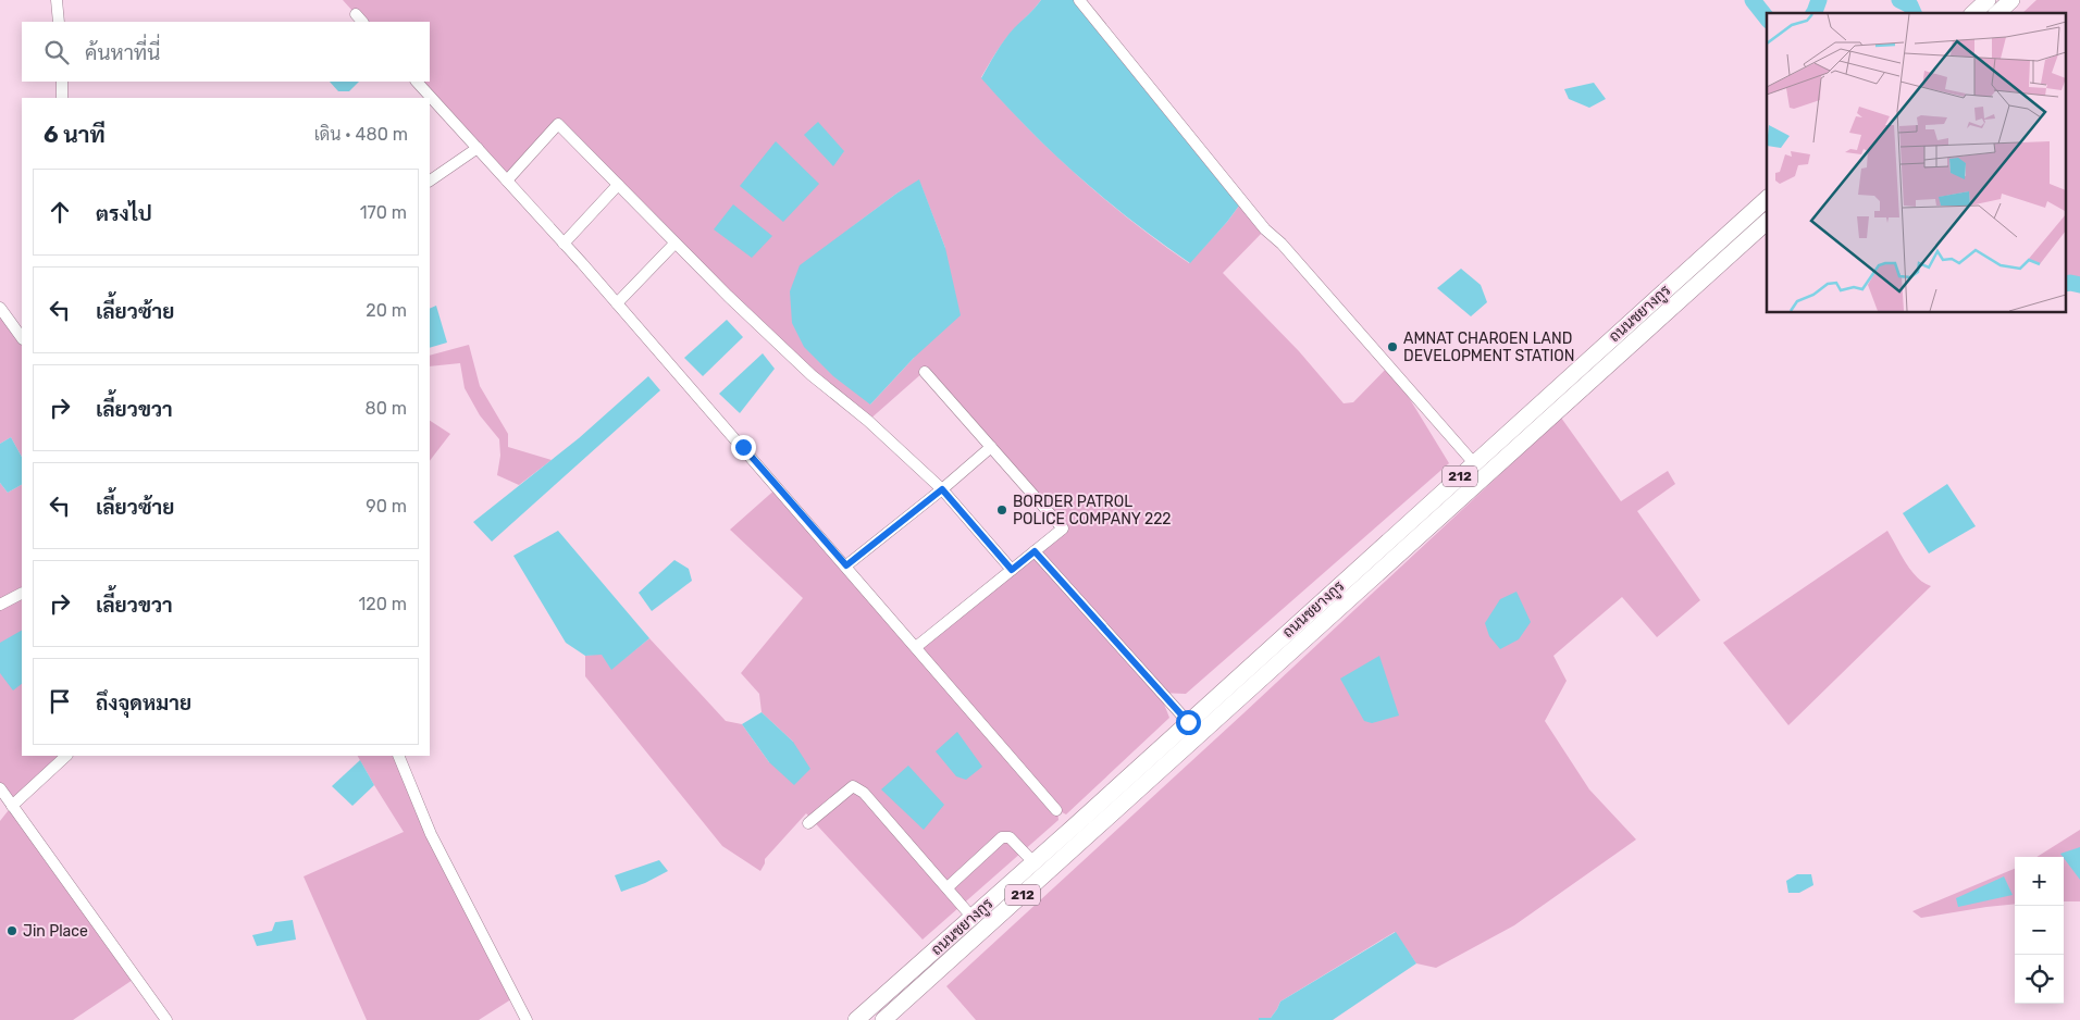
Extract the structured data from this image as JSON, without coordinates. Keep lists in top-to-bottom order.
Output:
{
  "streets": {
    "highway": ["ถนนชยางกูร", "212"]
  },
  "places": ["AMNAT CHAROEN LAND DEVELOPMENT STATION", "BORDER PATROL POLICE COMPANY 222", "Jin Place"],
  "page": {
    "search": "ค้นหาที่นี่",
    "heading": ["6 นาที", "เดิน · 480 m"],
    "list": [
      ["ตรงไป", "170 m"],
      ["เลี้ยวซ้าย", "20 m"],
      ["เลี้ยวขวา", "80 m"],
      ["เลี้ยวซ้าย", "90 m"],
      ["เลี้ยวขวา", "120 m"],
      "ถึงจุดหมาย"
    ],
    "map_buttons": ["+", "−"]
  }
}
